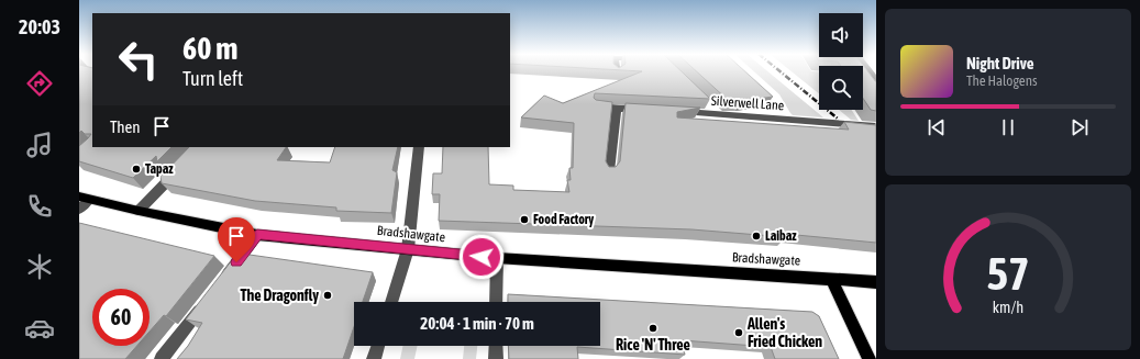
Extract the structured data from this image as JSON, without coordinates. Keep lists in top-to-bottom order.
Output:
{
  "streets": {
    "main road": ["Bradshawgate"],
    "street": ["Silverwell Lane"]
  },
  "places": [
    "Tapaz",
    "Food Factory",
    "Laibaz",
    "The Dragonfly",
    "Rice 'N' Three",
    "Allen's Fried Chicken"
  ],
  "page": {
    "tabs": "20:03",
    "turn": ["60 m", "Turn left"],
    "song": ["Night Drive", "The Halogens"],
    "then": "Then",
    "limit": "60",
    "trip": "20:04 · 1 min · 70 m",
    "gauge": ["57", "km/h"]
  }
}
